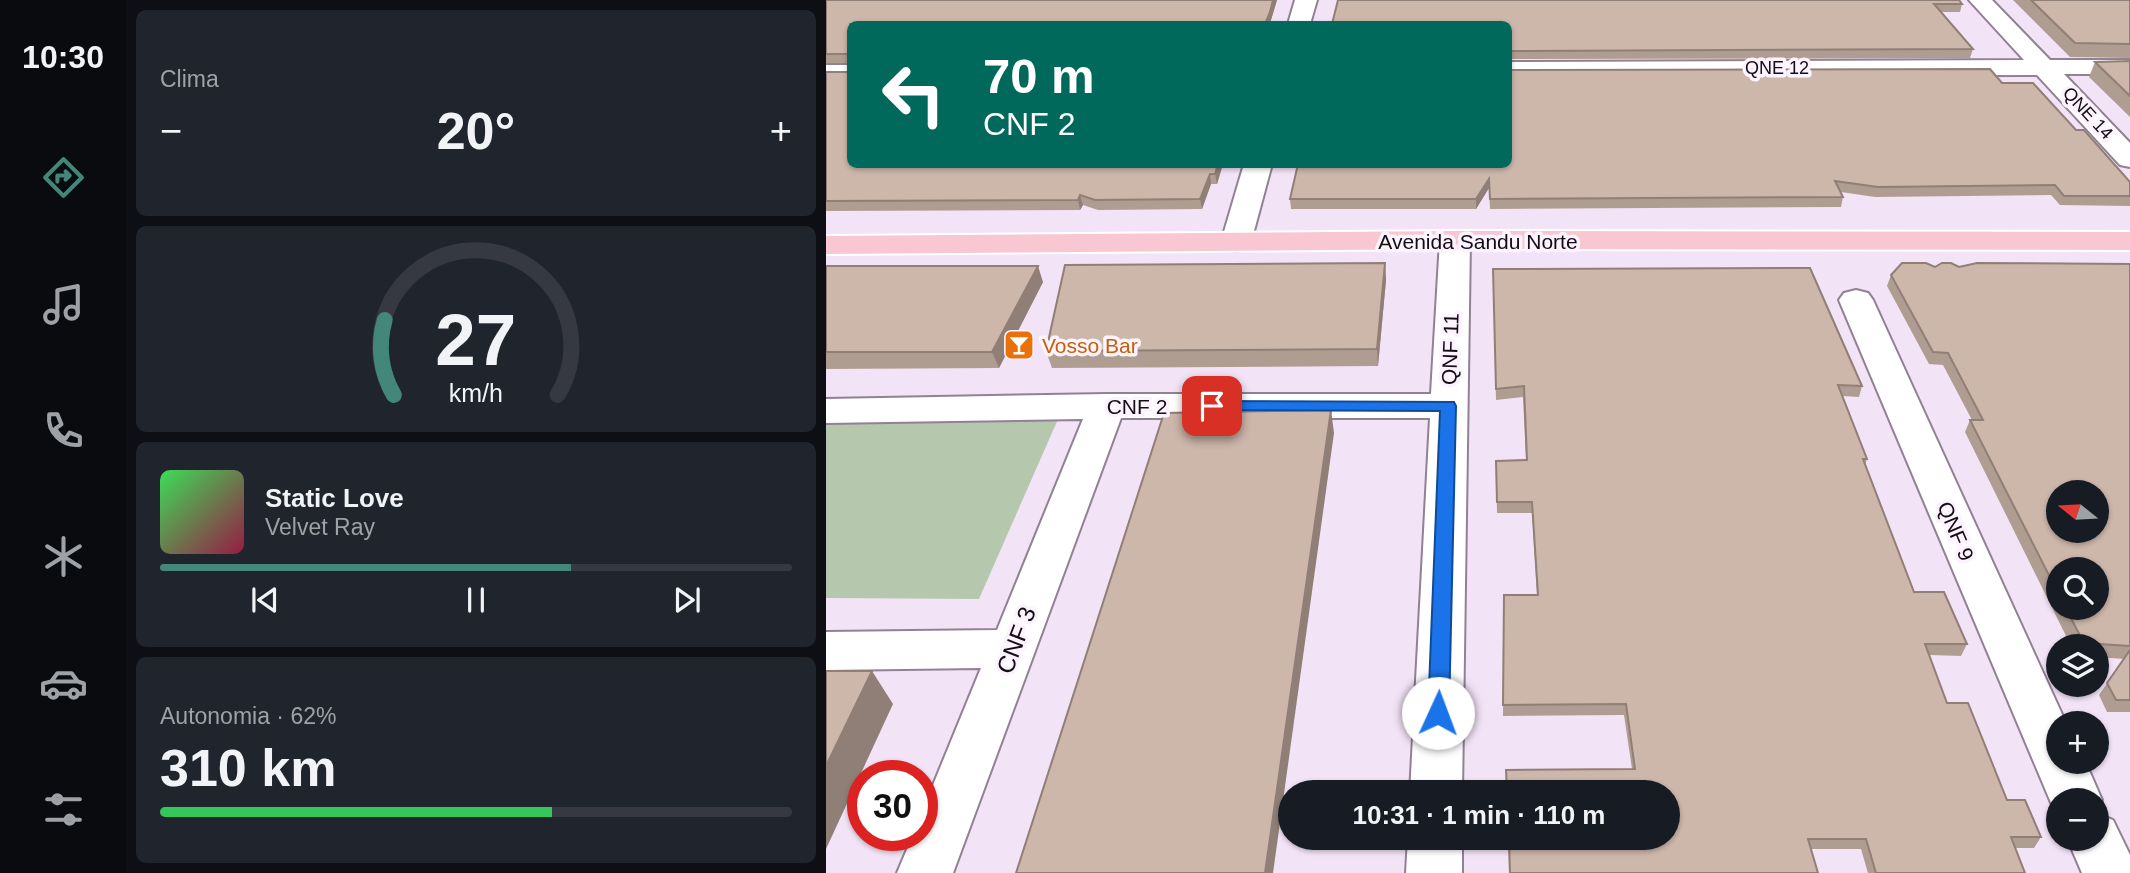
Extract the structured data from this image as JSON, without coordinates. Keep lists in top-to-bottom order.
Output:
{
  "streets": {
    "main road": ["Avenida Sandu Norte"],
    "street": [
      "QNE 12",
      "QNE 14",
      "QNF 11",
      "CNF 2",
      "QNF 9",
      "CNF 3"
    ]
  },
  "crossings": [
    ["QNE 12", "QNE 14"],
    ["Avenida Sandu Norte", "QNF 11"],
    ["QNF 11", "CNF 2"],
    ["CNF 2", "CNF 3"]
  ],
  "places": {
    "bar": ["Vosso Bar"]
  },
  "north": "left",
  "page": {
    "tabs": "10:30",
    "tile": [
      "Clima",
      ["Autonomia · 62%", "310 km"]
    ],
    "turn": ["70 m", "CNF 2"],
    "heat": ["−", "20°", "+"],
    "song": ["Static Love", "Velvet Ray"],
    "map_buttons": ["+", "−"],
    "limit": "30",
    "trip": "10:31 · 1 min · 110 m",
    "gauge": ["27", "km/h"]
  }
}
